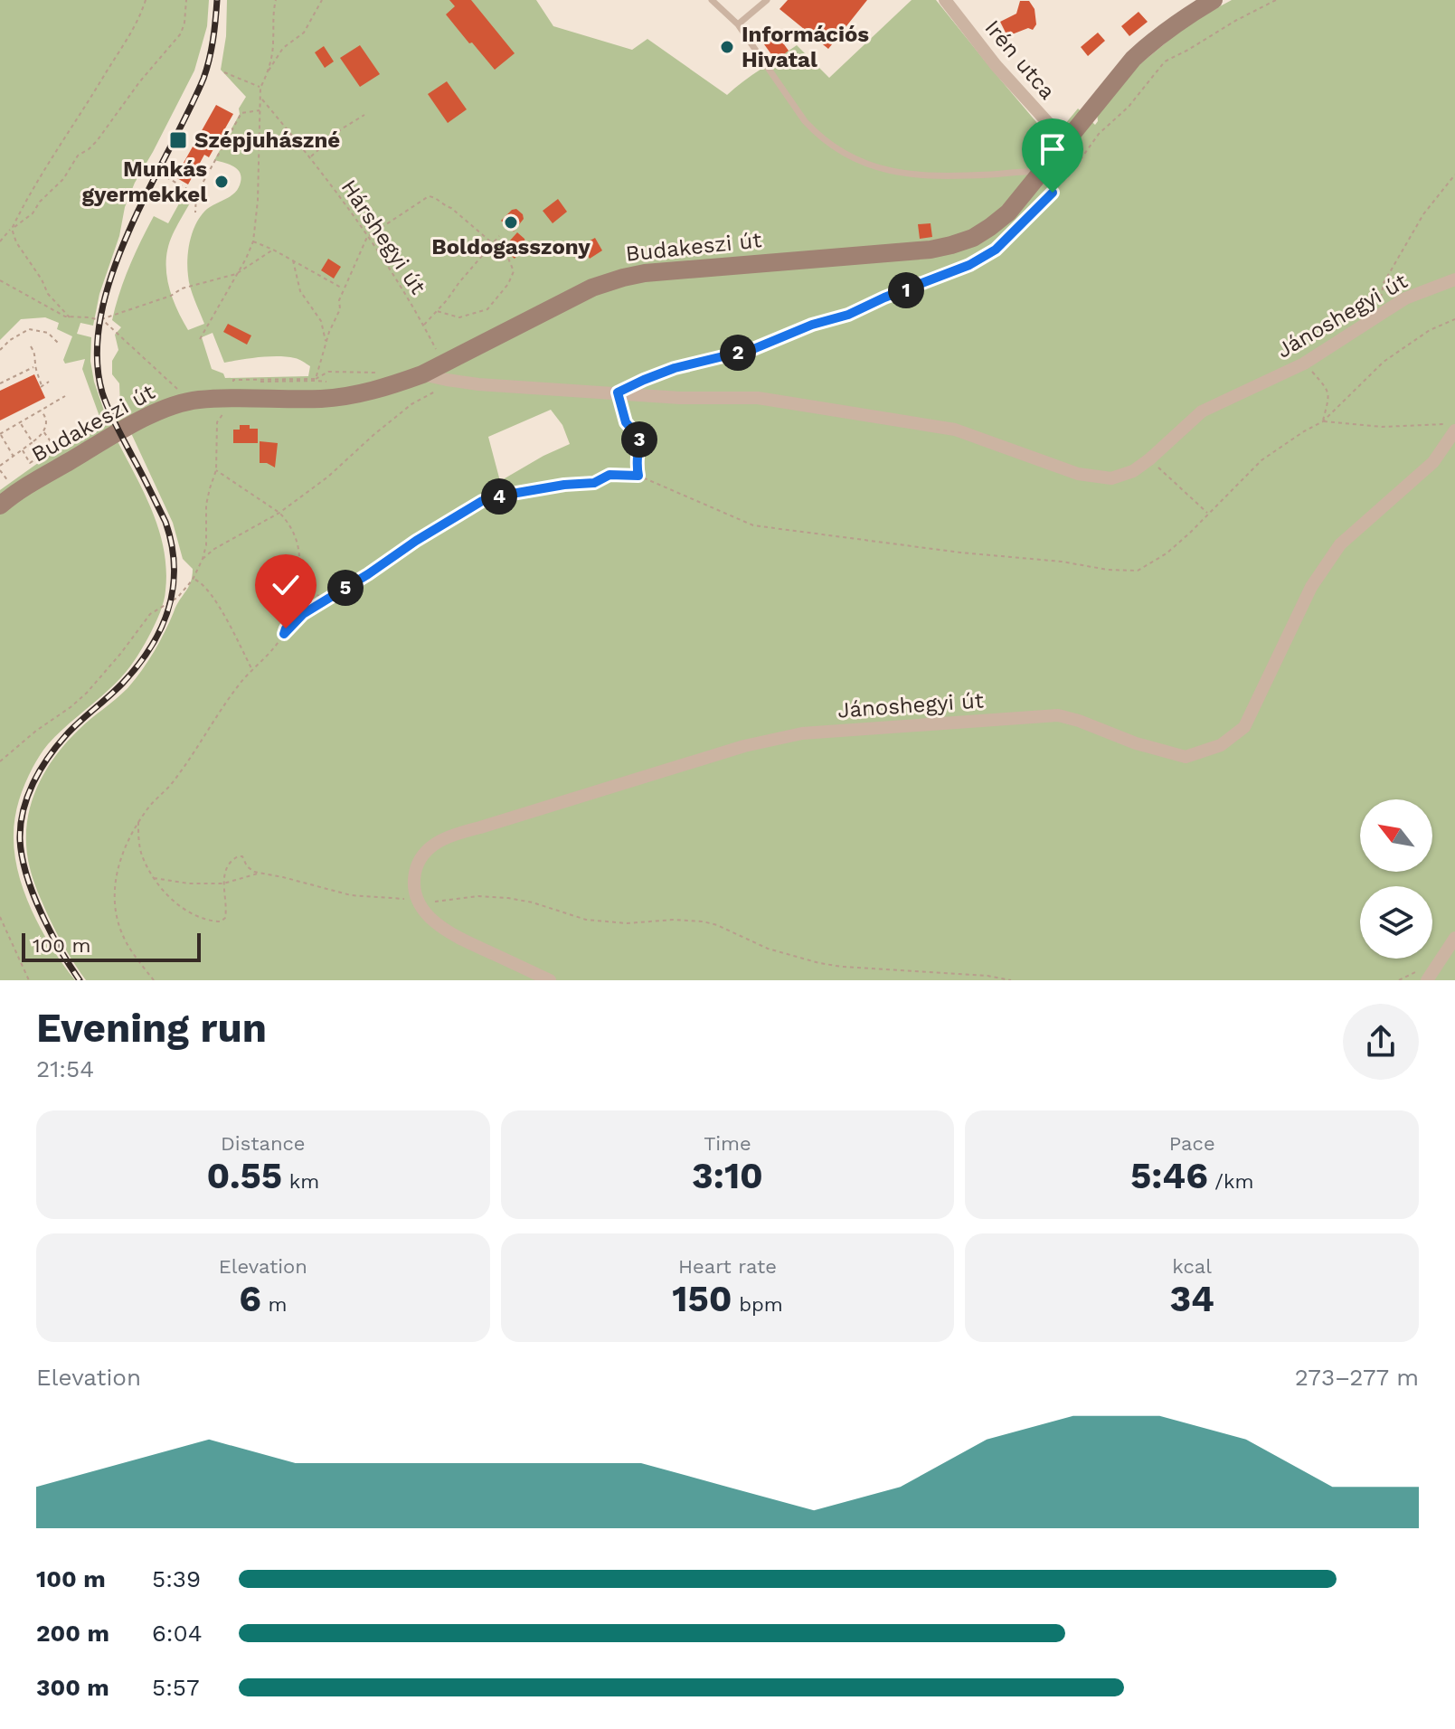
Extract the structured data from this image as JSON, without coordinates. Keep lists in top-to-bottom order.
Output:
{
  "streets": {
    "main road": ["Budakeszi út"],
    "street": ["Irén utca", "Jánoshegyi út"],
    "path": ["Hárshegyi út"]
  },
  "crossings": [
    ["Irén utca", "Budakeszi út"],
    ["Hárshegyi út", "Budakeszi út"],
    ["Hárshegyi út", "Jánoshegyi út"],
    ["Budakeszi út", "Jánoshegyi út"]
  ],
  "places": {
    "other": ["Információs Hivatal", "Munkás gyermekkel", "Boldogasszony"],
    "transit": ["Szépjuhászné"]
  },
  "scale_bar": "100 m",
  "north": "top left",
  "page": {
    "pins": [
      "1",
      "2",
      "3",
      "4",
      "5"
    ],
    "scale": "100 m",
    "heading": ["Evening run", "21:54"],
    "stats": [
      ["Distance", "0.55 km"],
      ["Time", "3:10"],
      ["Pace", "5:46 /km"],
      ["Elevation", "6 m"],
      ["Heart rate", "150 bpm"],
      ["kcal", "34"]
    ],
    "chart": ["Elevation", "273–277 m"],
    "list": [
      {
        "name": "100 m",
        "note": "5:39"
      },
      {
        "name": "200 m",
        "note": "6:04"
      },
      {
        "name": "300 m",
        "note": "5:57"
      }
    ]
  }
}
